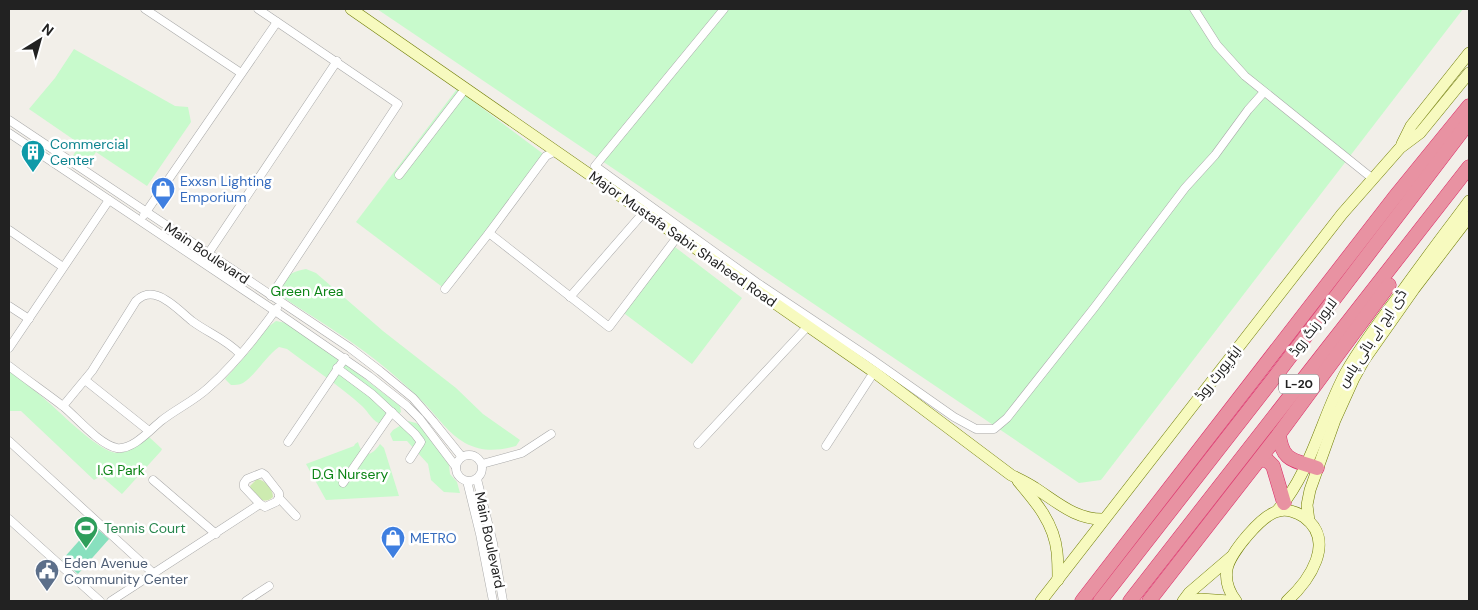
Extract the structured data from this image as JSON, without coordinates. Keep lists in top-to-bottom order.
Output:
{
  "streets": {
    "highway": ["لاہور رنگ روڈ", "L-20"],
    "main road": ["Major Mustafa Sabir Shaheed Road", "ڈی ایچ اے بائی پاس", "ایئرپورٹ روڈ"],
    "street": ["Main Boulevard"]
  },
  "parks": ["Green Area", "I.G Park", "D.G Nursery"],
  "places": {
    "building": ["Commercial Center"],
    "shop": ["Exxsn Lighting Emporium", "METRO"],
    "sports": ["Tennis Court"],
    "public building": ["Eden Avenue Community Center"]
  },
  "north": "top right"
}
